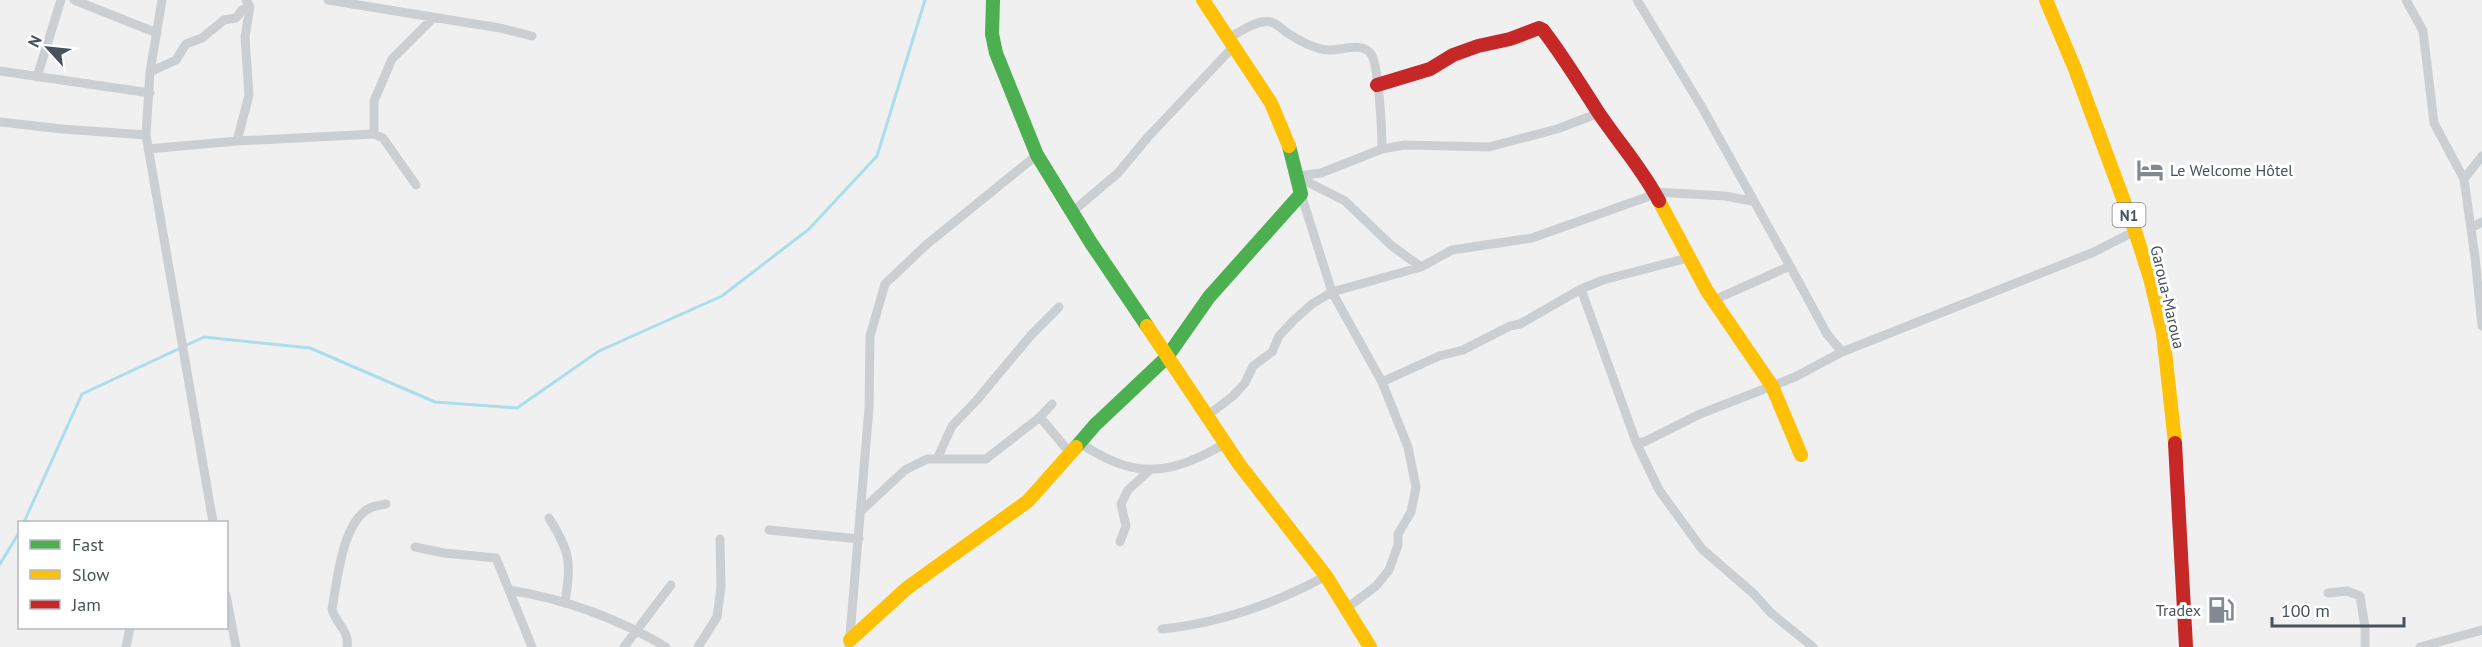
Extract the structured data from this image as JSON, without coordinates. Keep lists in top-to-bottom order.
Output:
{
  "streets": {
    "main road": ["N1", "Garoua-Maroua"]
  },
  "places": {
    "hotel": ["Le Welcome Hôtel"],
    "fuel station": ["Tradex"]
  },
  "legend": ["Fast", "Slow", "Jam"],
  "scale_bar": "100 m",
  "north": "top left"
}
